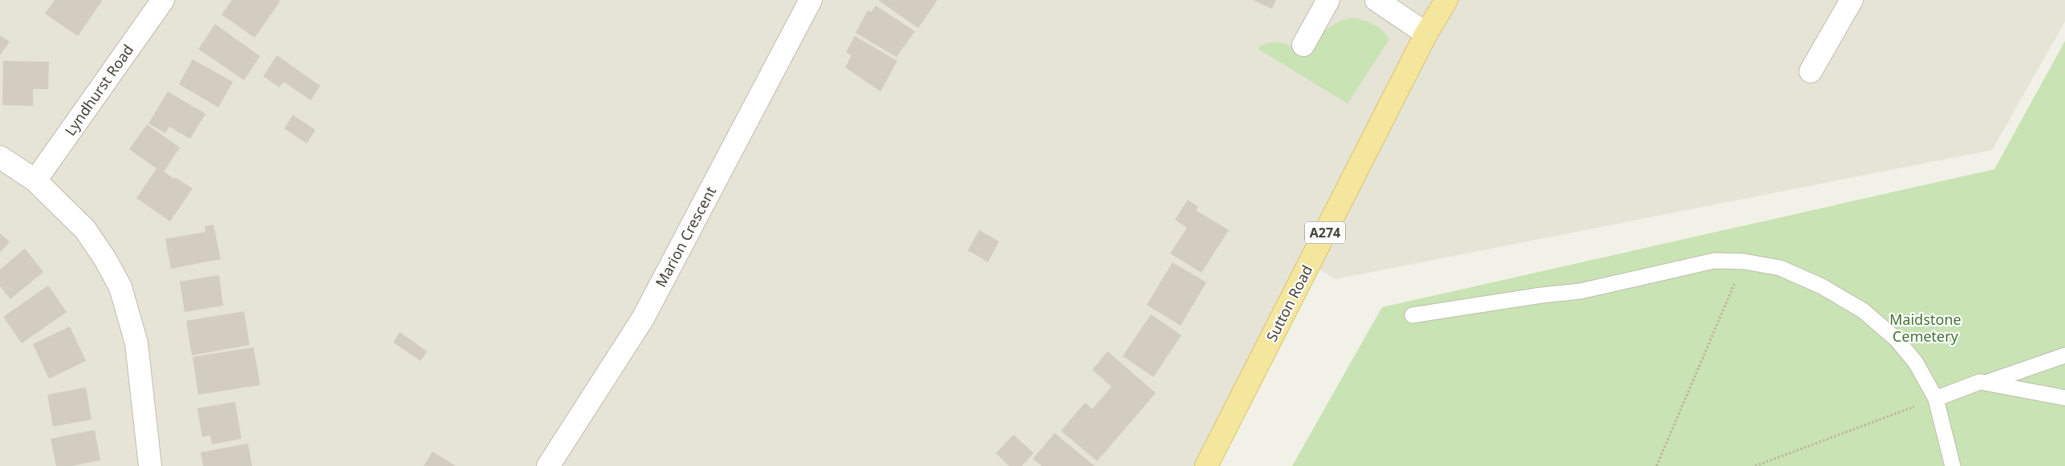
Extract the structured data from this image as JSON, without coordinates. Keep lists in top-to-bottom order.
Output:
{
  "streets": {
    "main road": ["A274", "Sutton Road"],
    "street": ["Lyndhurst Road", "Marion Crescent"]
  },
  "parks": ["Maidstone Cemetery"]
}
